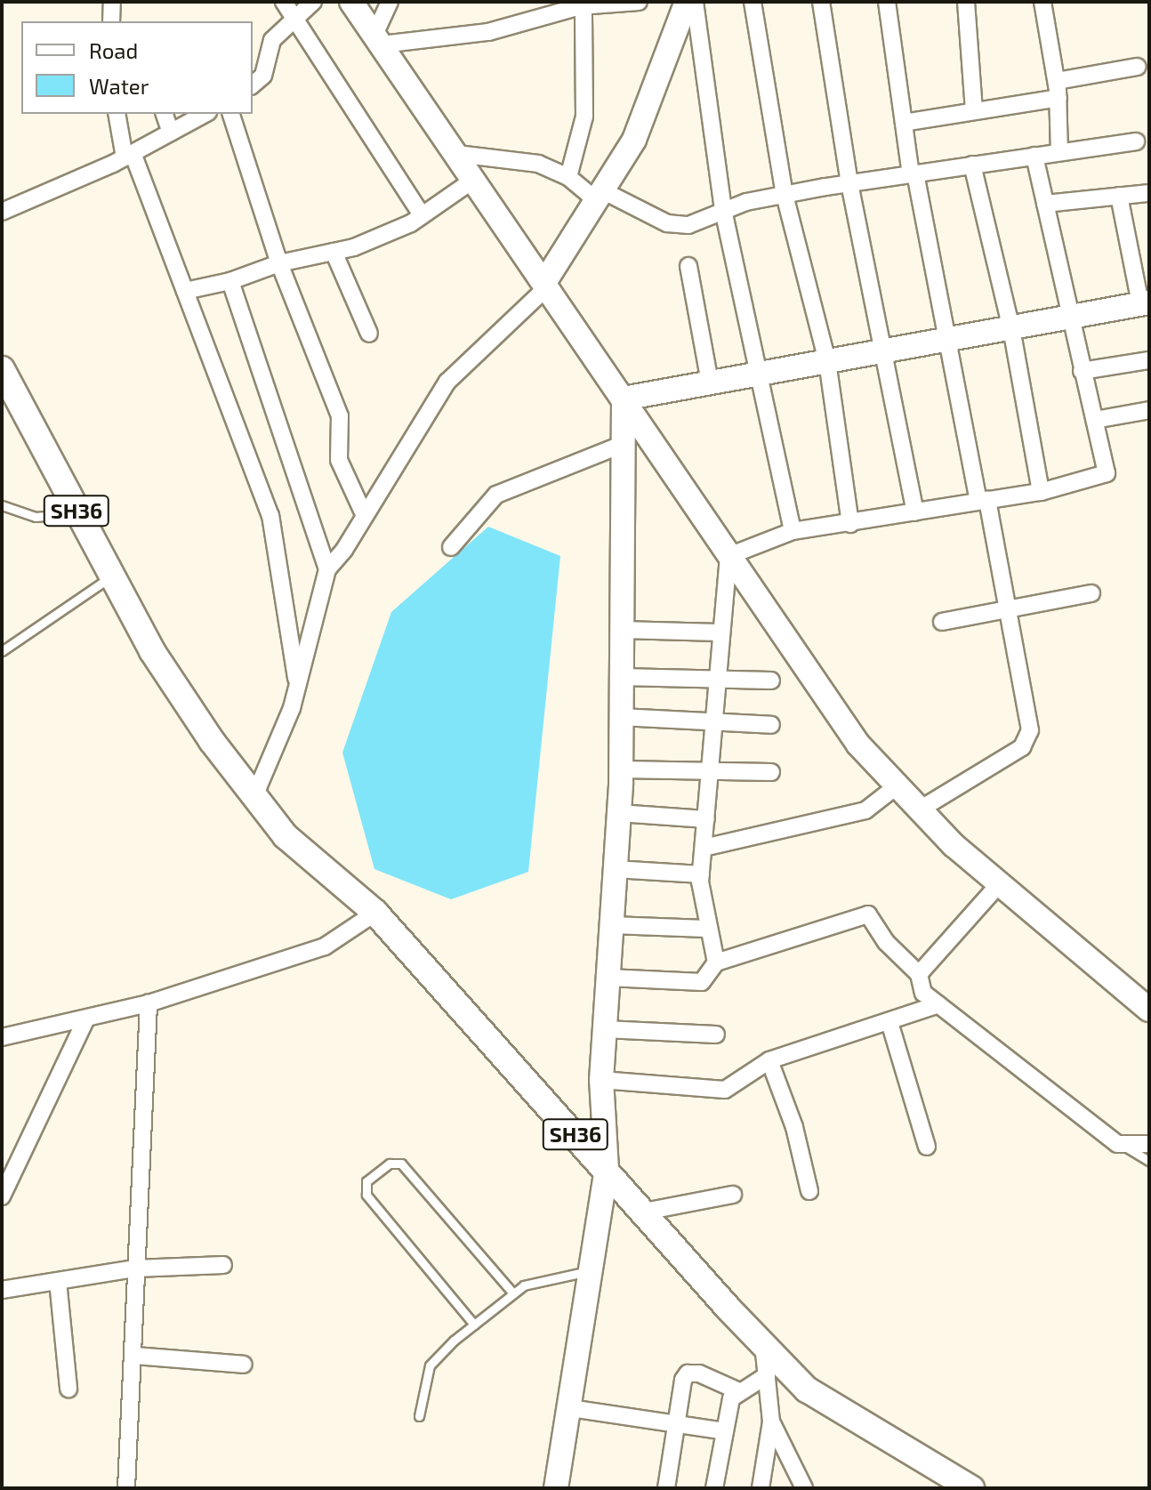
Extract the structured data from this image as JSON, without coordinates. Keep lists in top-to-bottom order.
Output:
{
  "streets": {
    "main road": ["SH36"]
  },
  "legend": ["Road", "Water"]
}
